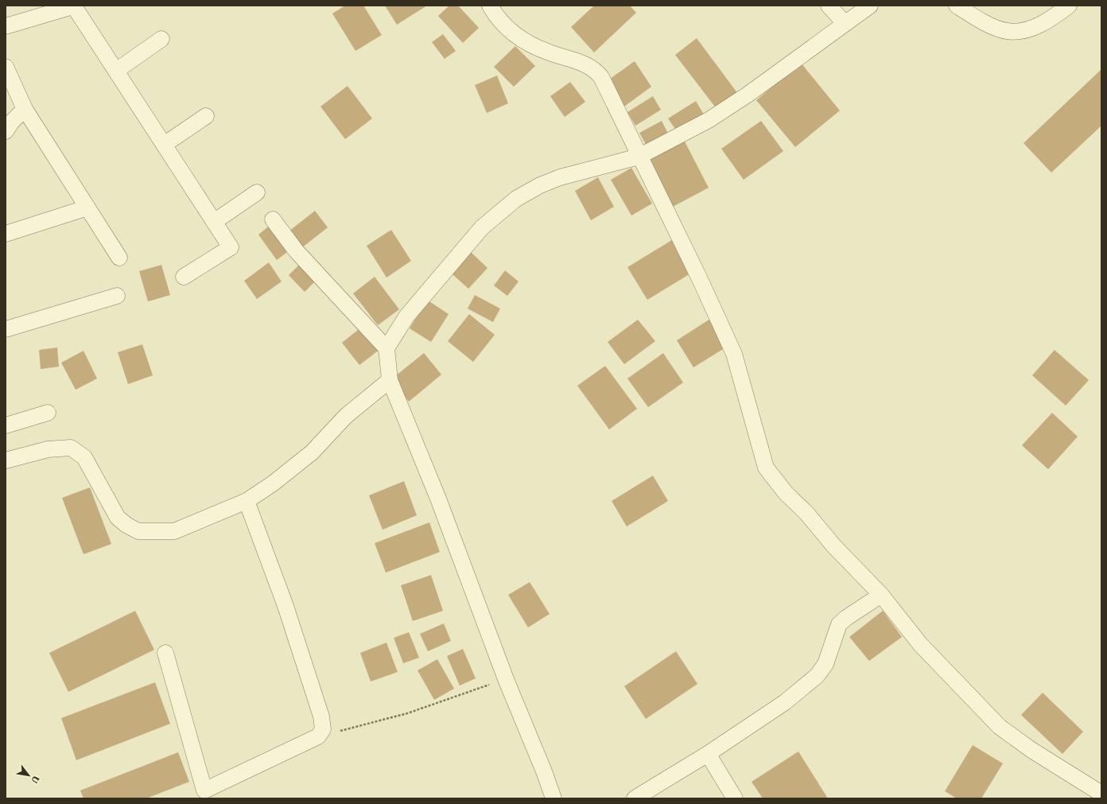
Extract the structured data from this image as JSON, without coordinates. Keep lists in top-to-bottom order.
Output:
{
  "north": "bottom right"
}
